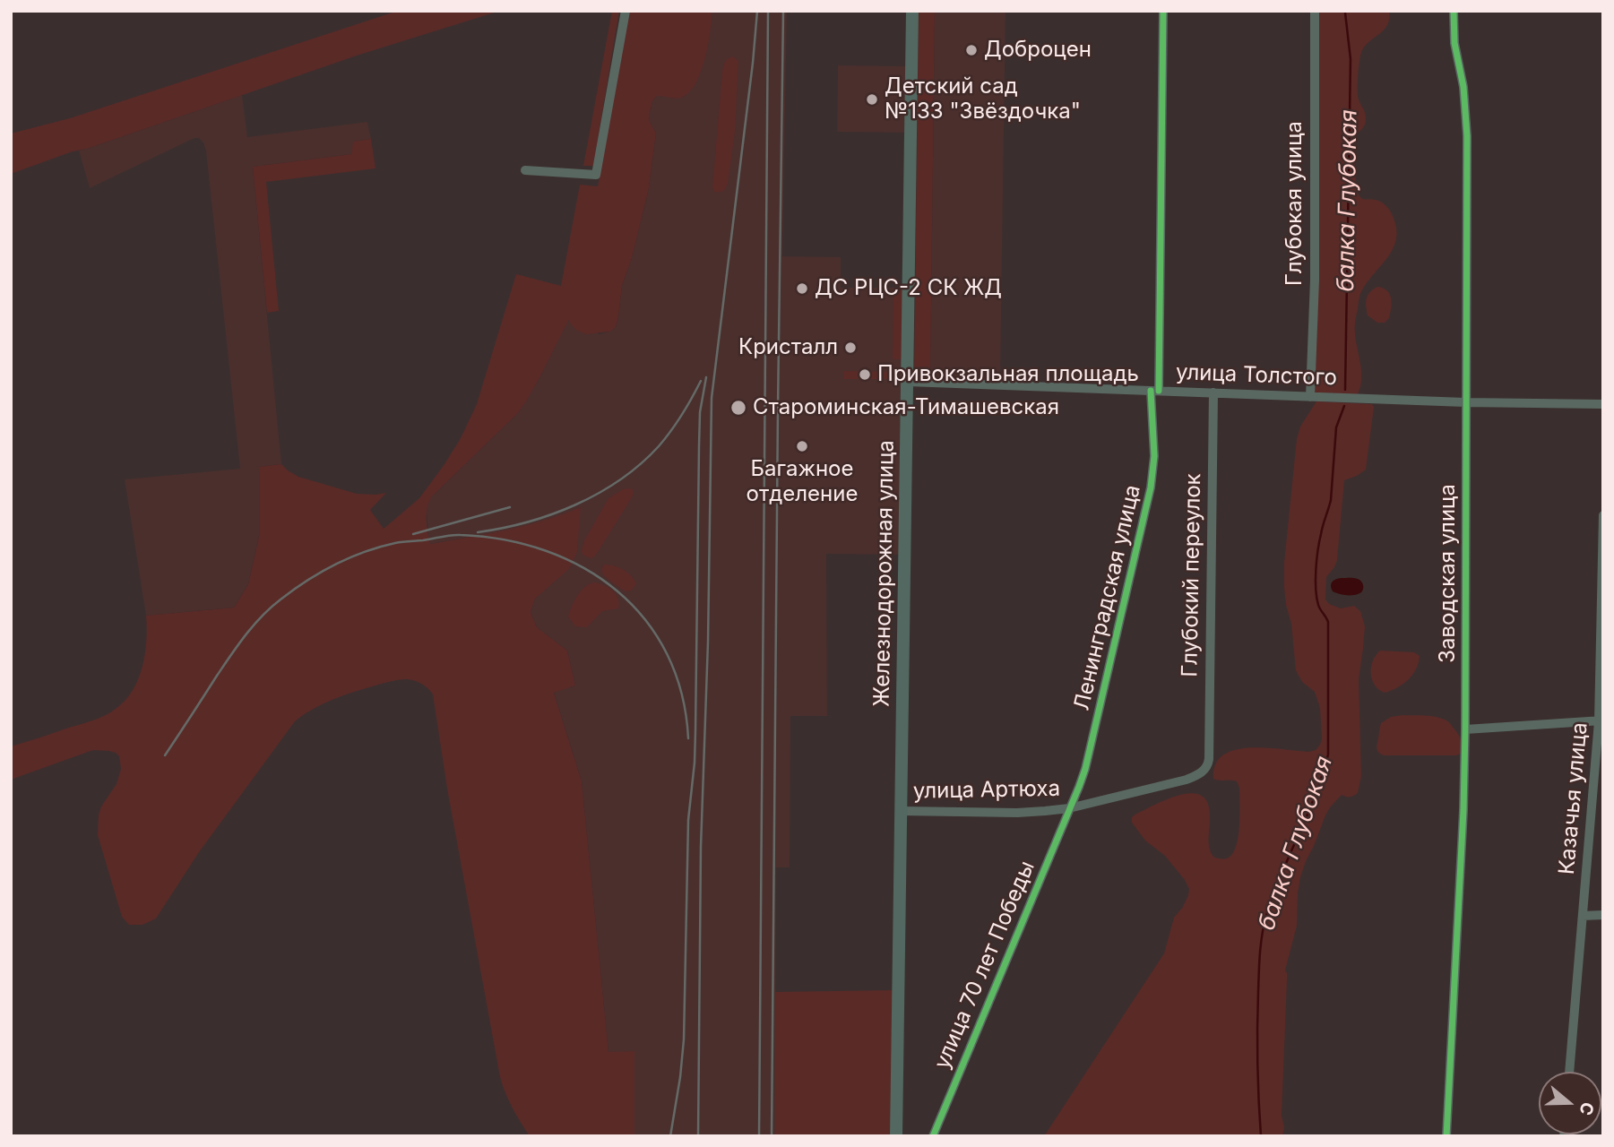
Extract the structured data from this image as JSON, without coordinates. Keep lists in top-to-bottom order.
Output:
{
  "streets": {
    "main road": ["Железнодорожная улица"],
    "street": [
      "Глубокая улица",
      "улица Толстого",
      "Заводская улица",
      "Глубокий переулок",
      "Ленинградская улица",
      "улица Артюха",
      "Казачья улица",
      "улица 70 лет Победы"
    ]
  },
  "crossings": [
    ["Глубокая улица", "улица Толстого"],
    ["улица Толстого", "Железнодорожная улица"],
    ["улица Толстого", "Заводская улица"],
    ["улица Толстого", "Глубокий переулок"],
    ["улица Толстого", "Ленинградская улица"],
    ["Железнодорожная улица", "улица Артюха"],
    ["Глубокий переулок", "улица Артюха"],
    ["Ленинградская улица", "улица Артюха"],
    ["Ленинградская улица", "улица 70 лет Победы"],
    ["улица Артюха", "улица 70 лет Победы"]
  ],
  "water": ["балка Глубокая"],
  "places": [
    "Доброцен",
    "Детский сад №133 \"Звёздочка\"",
    "ДС РЦС-2 СК ЖД",
    "Кристалл",
    "Привокзальная площадь",
    "Староминская-Тимашевская",
    "Багажное отделение"
  ],
  "north": "right"
}
